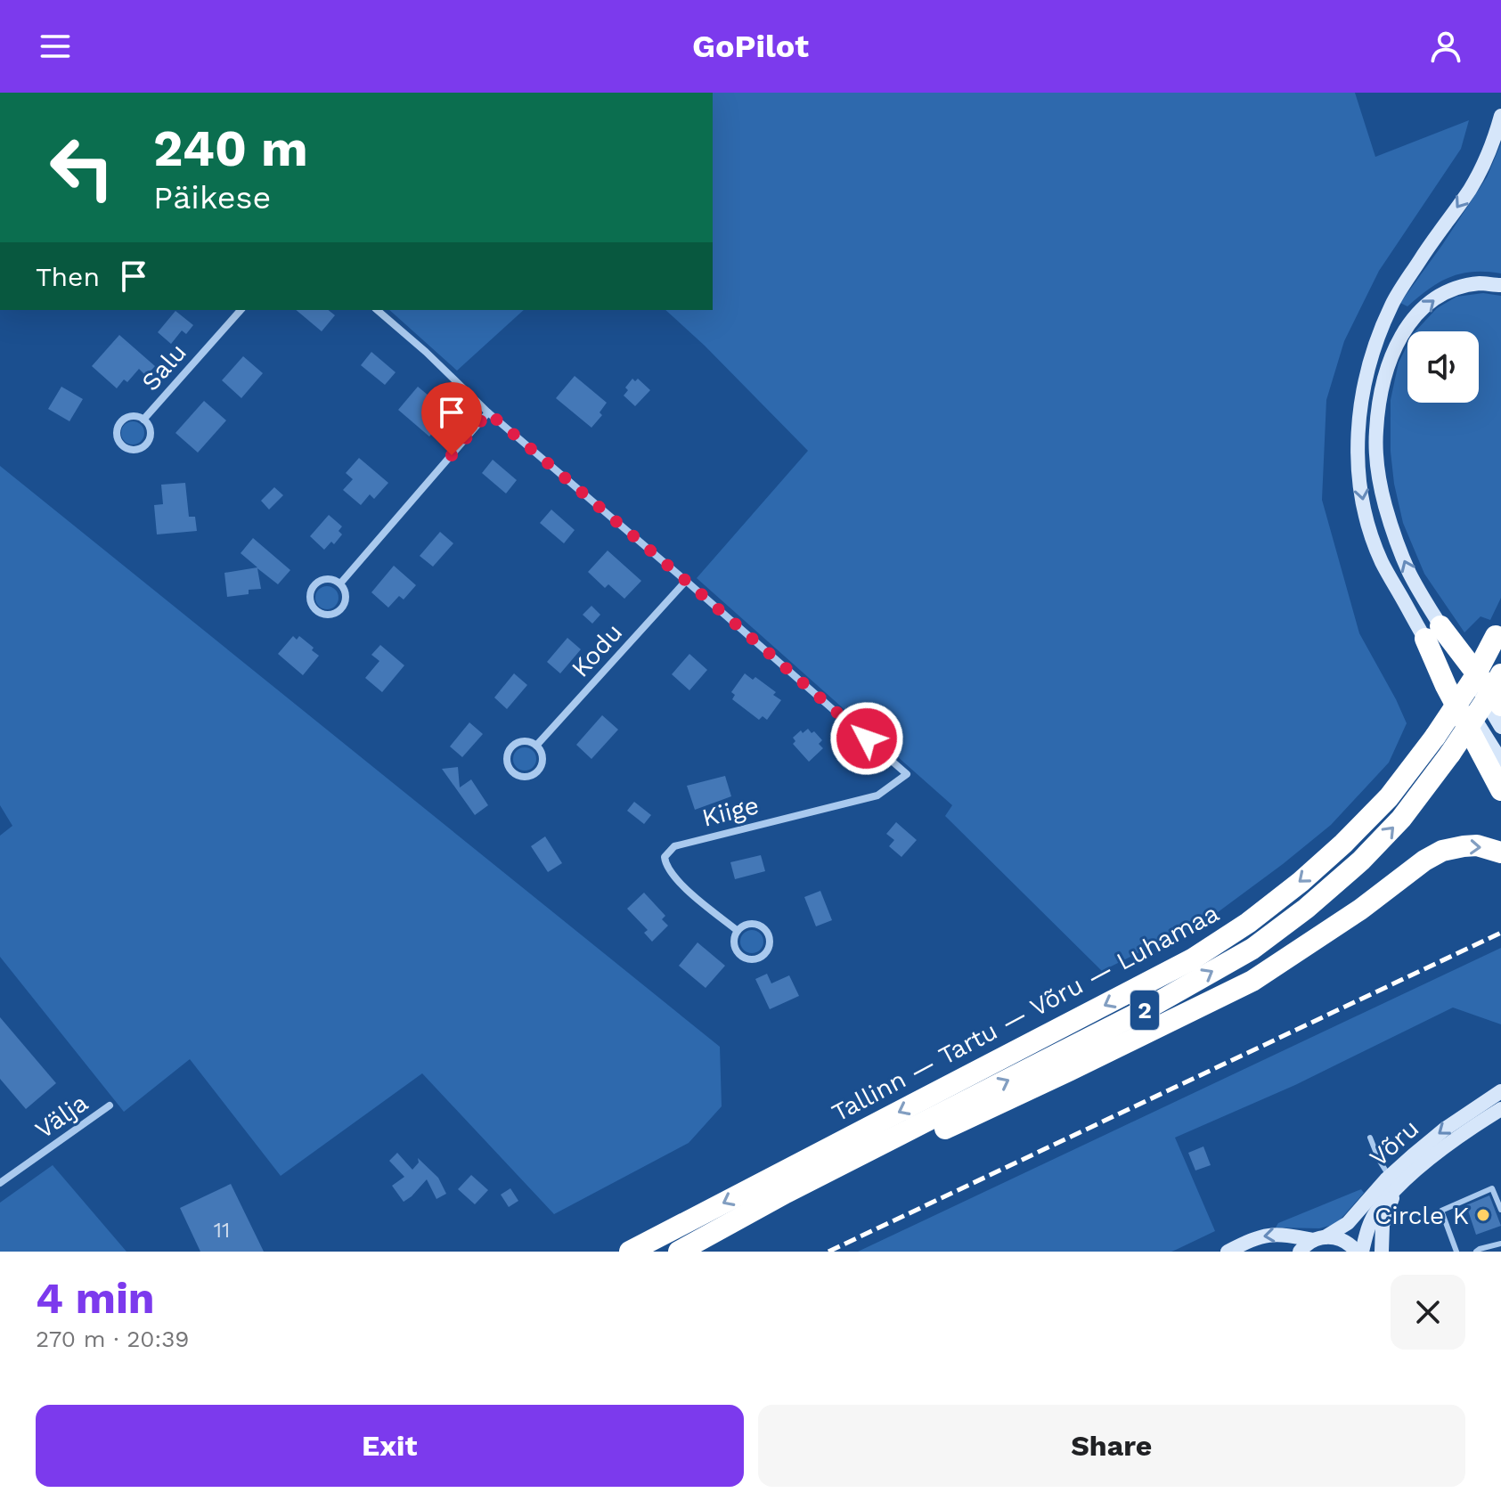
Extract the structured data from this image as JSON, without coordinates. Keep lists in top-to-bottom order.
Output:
{
  "streets": {
    "highway": ["2", "Tallinn — Tartu — Võru — Luhamaa"],
    "main road": ["Võru"],
    "street": [
      "Salu",
      "Kodu",
      "Kiige",
      "Välja"
    ]
  },
  "crossings": [
    ["Kodu", "Kiige"]
  ],
  "places": ["Circle K"],
  "house_numbers": ["11"],
  "page": {
    "header": "GoPilot",
    "turn": ["240 m", "Päikese"],
    "then": "Then",
    "heading": ["4 min", "270 m · 20:39"],
    "buttons": ["Exit", "Share"]
  }
}
